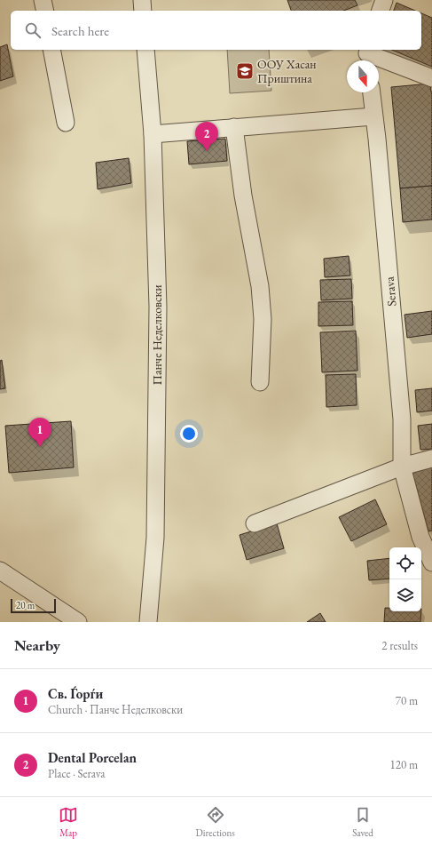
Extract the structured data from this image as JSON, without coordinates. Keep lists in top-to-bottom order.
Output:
{
  "streets": {
    "street": ["Serava", "Панче Неделковски"]
  },
  "places": {
    "school or university": ["ООУ Хасан Приштина"]
  },
  "scale_bar": "20 m",
  "north": "bottom",
  "page": {
    "search": "Search here",
    "pins": ["2", "1"],
    "scale": "20 m",
    "heading": ["Nearby", "2 results"],
    "list": [
      {
        "mark": "1",
        "name": "Св. Ѓорѓи",
        "note": "Church · Панче Неделковски",
        "value": "70 m"
      },
      {
        "mark": "2",
        "name": "Dental Porcelan",
        "note": "Place · Serava",
        "value": "120 m"
      }
    ],
    "nav": ["Map", "Directions", "Saved"]
  }
}
